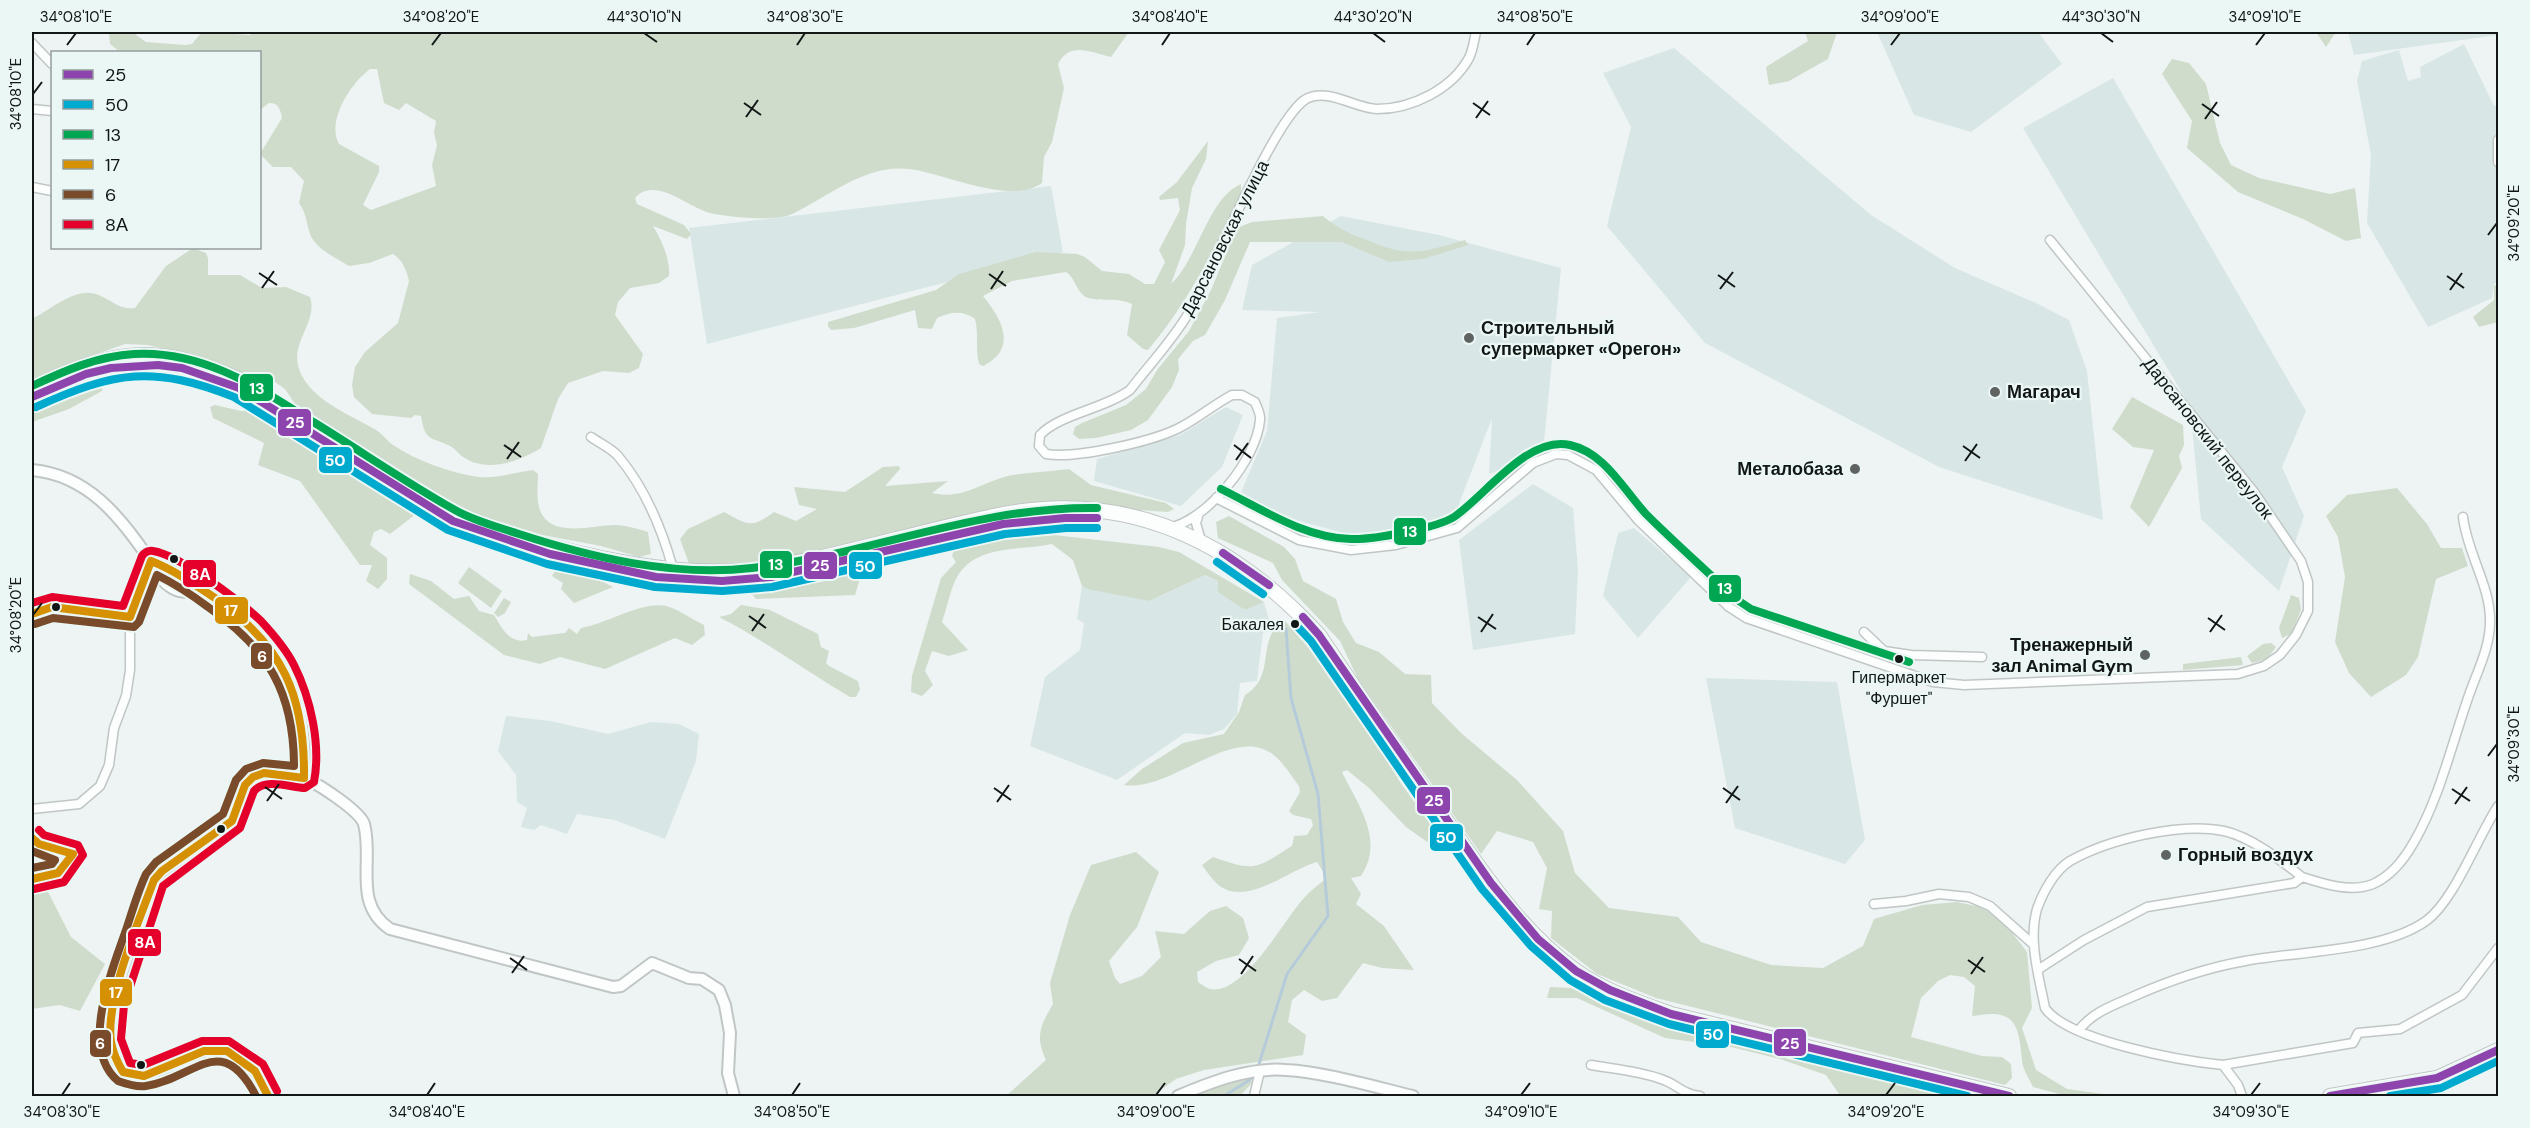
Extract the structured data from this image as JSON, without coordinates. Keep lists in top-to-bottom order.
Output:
{
  "streets": {
    "street": ["Дарсановская улица", "Дарсановский переулок"]
  },
  "crossings": [
    ["Дарсановская улица", "Дарсановский переулок"]
  ],
  "places": [
    "Строительный супермаркет «Орегон»",
    "Магарач",
    "Металобаза",
    "Бакалея",
    "Тренажерный зал Animal Gym",
    "Гипермаркет \"Фуршет\"",
    "Горный воздух"
  ],
  "lines": [
    "transit line 13",
    "transit line 25",
    "transit line 50",
    "transit line 8А",
    "transit line 17",
    "transit line 6"
  ],
  "legend": [
    "25",
    "50",
    "13",
    "17",
    "6",
    "8А"
  ],
  "coordinates": [
    "34°08'10\"E",
    "34°08'20\"E",
    "44°30'10\"N",
    "34°08'30\"E",
    "34°08'40\"E",
    "44°30'20\"N",
    "34°08'50\"E",
    "34°09'00\"E",
    "44°30'30\"N",
    "34°09'10\"E",
    "34°09'20\"E",
    "34°09'30\"E"
  ]
}
